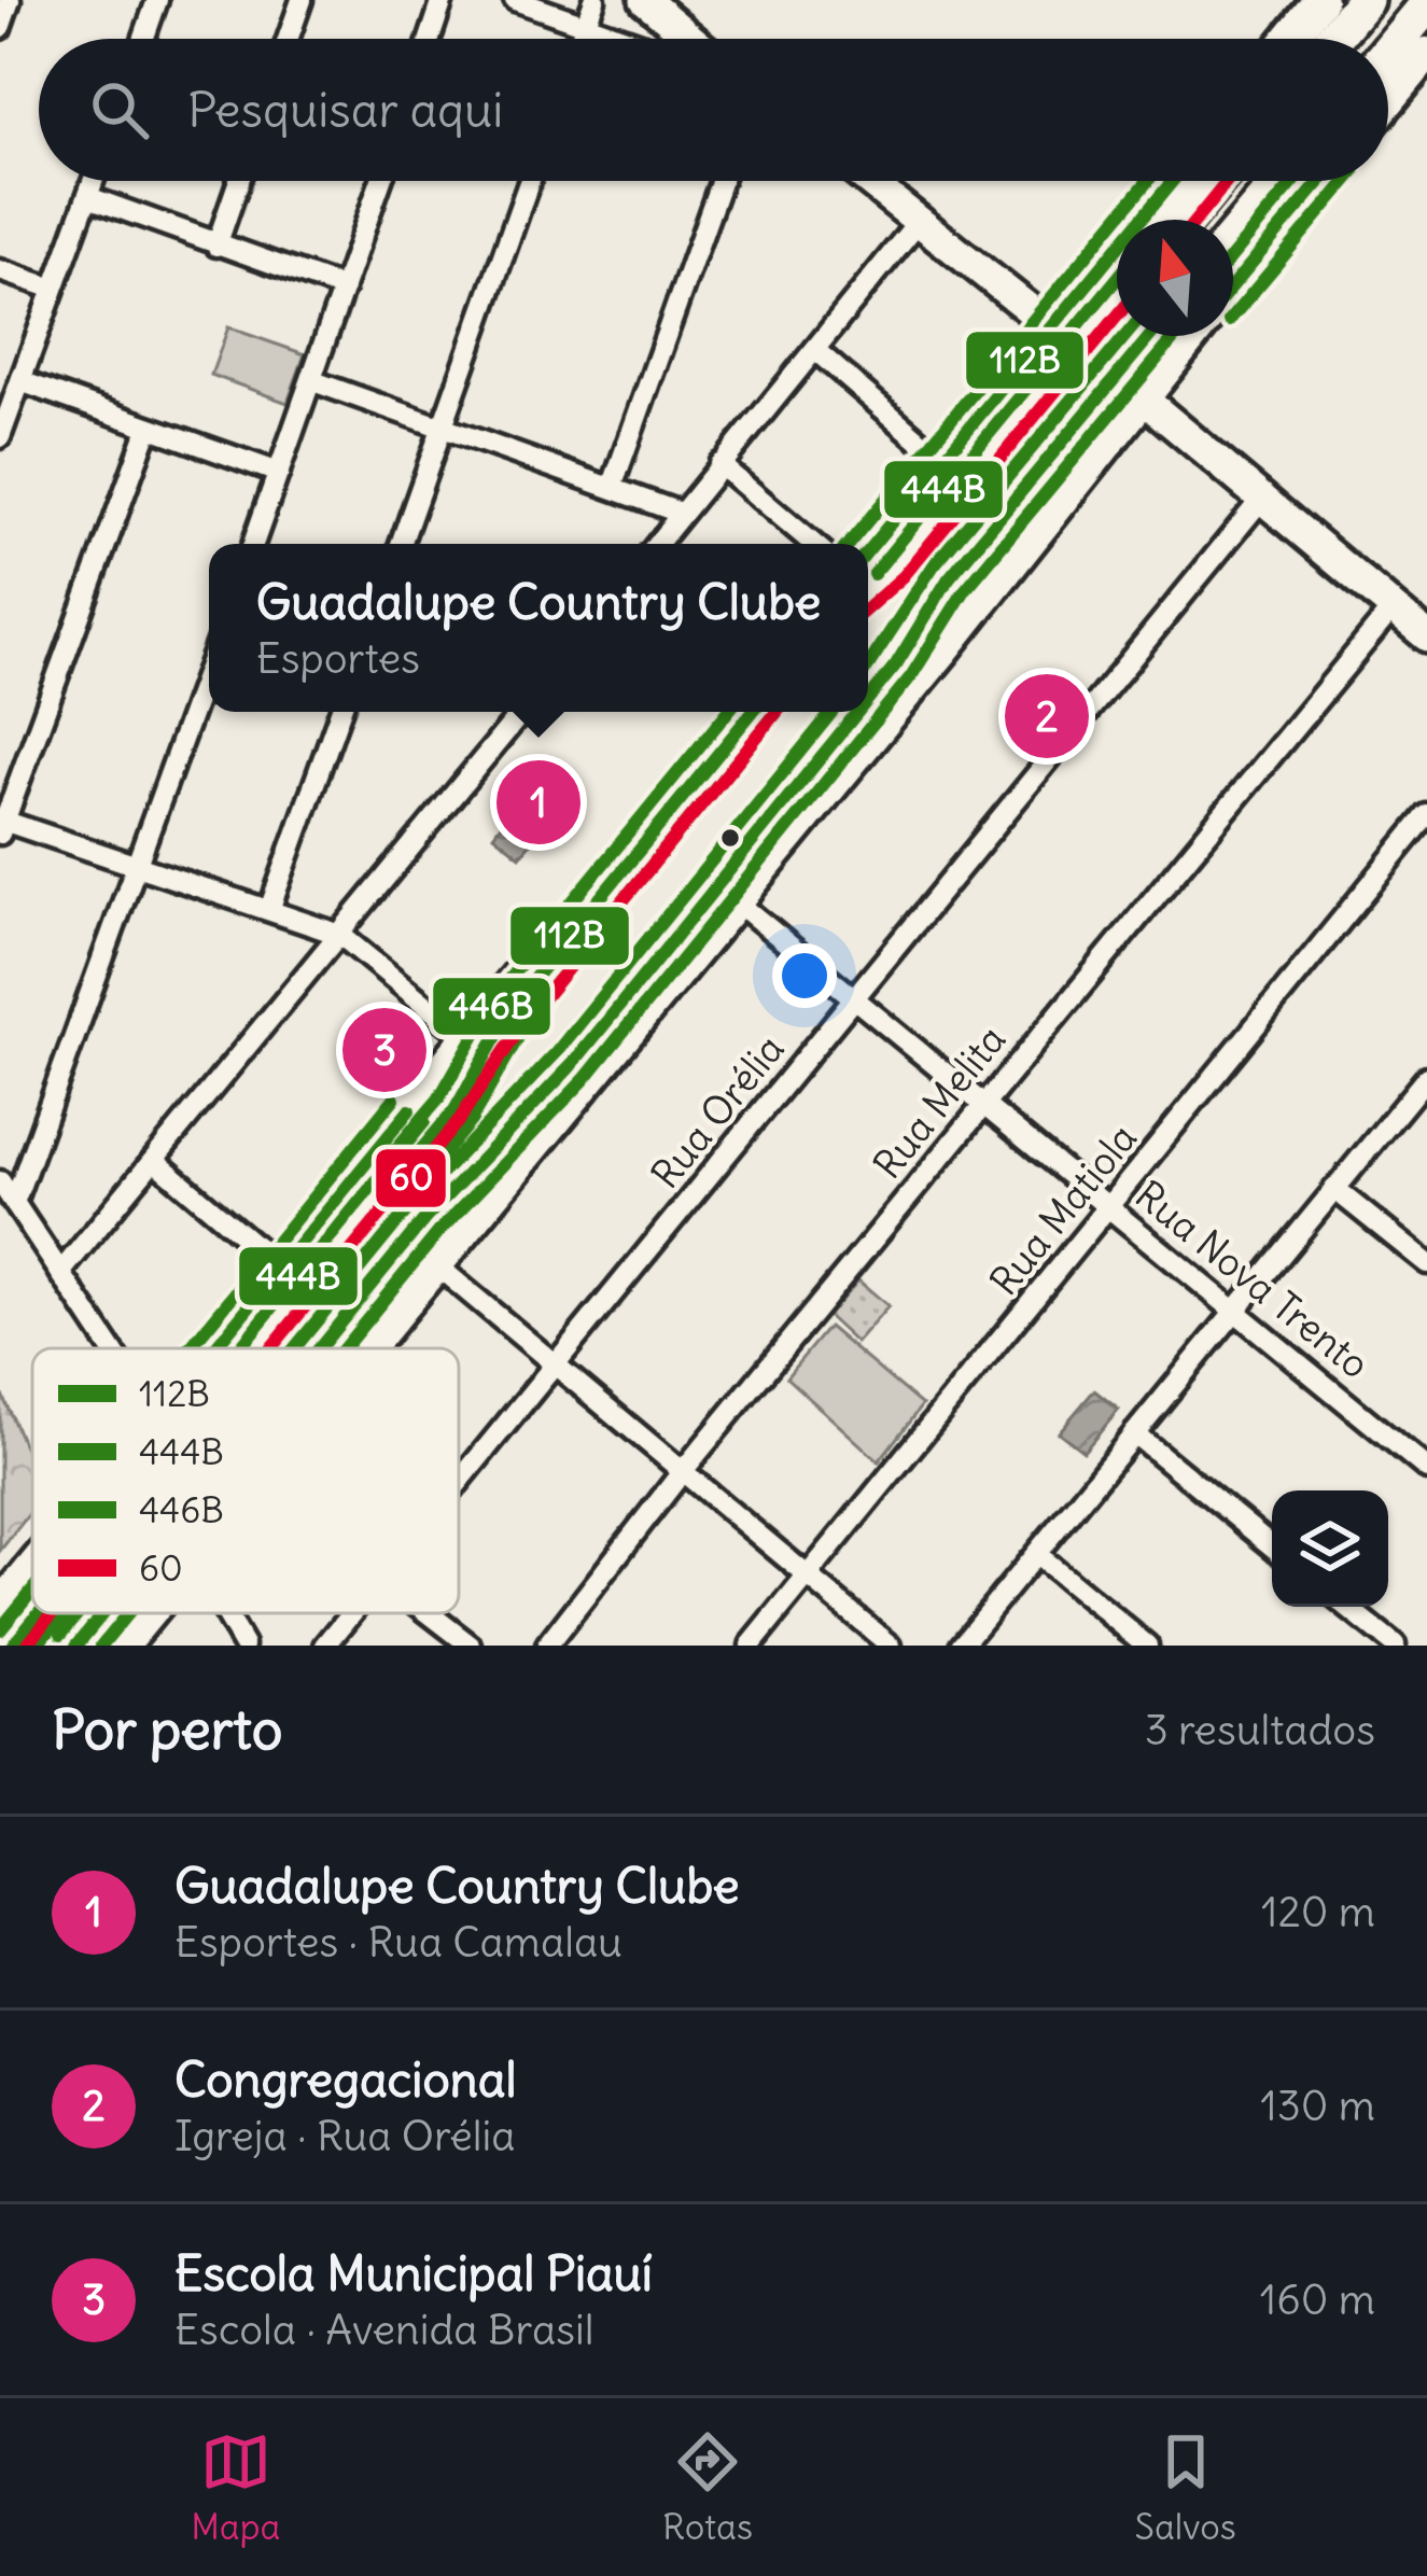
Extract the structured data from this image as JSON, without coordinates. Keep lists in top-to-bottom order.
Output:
{
  "streets": {
    "street": [
      "Rua Melita",
      "Rua Orélia",
      "Rua Matiola",
      "Rua Nova Trento"
    ]
  },
  "crossings": [
    ["Rua Melita", "Rua Nova Trento"],
    ["Rua Orélia", "Rua Nova Trento"],
    ["Rua Matiola", "Rua Nova Trento"]
  ],
  "lines": [
    "transit line 112B",
    "transit line 444B",
    "transit line 446B",
    "transit line 60"
  ],
  "legend": [
    "112B",
    "444B",
    "446B",
    "60"
  ],
  "north": "top",
  "page": {
    "search": "Pesquisar aqui",
    "popup": ["Guadalupe Country Clube", "Esportes"],
    "pins": ["2", "1", "3"],
    "heading": ["Por perto", "3 resultados"],
    "list": [
      {
        "mark": "1",
        "name": "Guadalupe Country Clube",
        "note": "Esportes · Rua Camalau",
        "value": "120 m"
      },
      {
        "mark": "2",
        "name": "Congregacional",
        "note": "Igreja · Rua Orélia",
        "value": "130 m"
      },
      {
        "mark": "3",
        "name": "Escola Municipal Piauí",
        "note": "Escola · Avenida Brasil",
        "value": "160 m"
      }
    ],
    "nav": ["Mapa", "Rotas", "Salvos"]
  }
}
